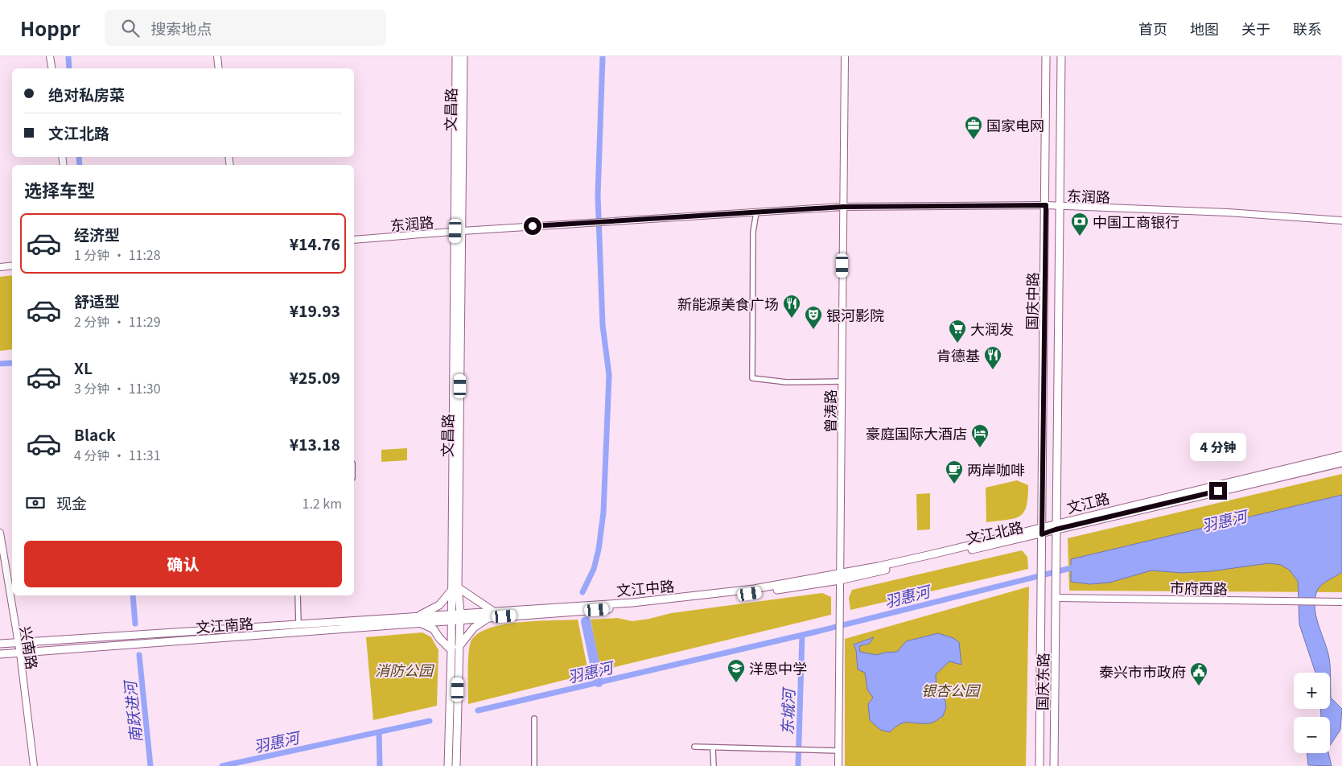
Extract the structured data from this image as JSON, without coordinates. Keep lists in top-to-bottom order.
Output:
{
  "streets": {
    "main road": [
      "文昌路",
      "国庆中路",
      "文江路",
      "文江中路",
      "文江南路",
      "国庆东路"
    ],
    "street": [
      "东润路",
      "曾涛路",
      "市府西路",
      "兴南路"
    ]
  },
  "crossings": [
    ["文昌路", "东润路"],
    ["文昌路", "文江中路"],
    ["文昌路", "文江南路"],
    ["东润路", "国庆中路"],
    ["东润路", "曾涛路"],
    ["东润路", "国庆东路"],
    ["国庆中路", "文江路"],
    ["国庆中路", "国庆东路"],
    ["曾涛路", "文江路"],
    ["曾涛路", "文江中路"],
    ["文江路", "文江中路"],
    ["文江路", "国庆东路"],
    ["文江中路", "文江南路"],
    ["市府西路", "国庆东路"],
    ["文江南路", "兴南路"]
  ],
  "water": ["羽惠河", "南跃进河", "东城河"],
  "parks": ["消防公园", "银杏公园"],
  "places": {
    "office": ["国家电网"],
    "bank": ["中国工商银行"],
    "restaurant": ["新能源美食广场", "肯德基"],
    "theatre": ["银河影院"],
    "supermarket": ["大润发"],
    "hotel": ["豪庭国际大酒店"],
    "cafe": ["两岸咖啡"],
    "school or university": ["洋思中学"],
    "public building": ["泰兴市市政府"]
  },
  "page": {
    "header": "Hoppr",
    "search": "搜索地点",
    "nav": [
      "首页",
      "地图",
      "关于",
      "联系"
    ],
    "banner": ["绝对私房菜", "文江北路"],
    "heading": "选择车型",
    "list": [
      {
        "name": "经济型",
        "note": "1 分钟 · 11:28",
        "value": "¥14.76"
      },
      {
        "name": "舒适型",
        "note": "2 分钟 · 11:29",
        "value": "¥19.93"
      },
      {
        "name": "XL",
        "note": "3 分钟 · 11:30",
        "value": "¥25.09"
      },
      {
        "name": "Black",
        "note": "4 分钟 · 11:31",
        "value": "¥13.18"
      }
    ],
    "bubble": "4 分钟",
    "pay": ["现金", "1.2 km"],
    "buttons": "确认",
    "map_buttons": ["+", "−"]
  }
}
